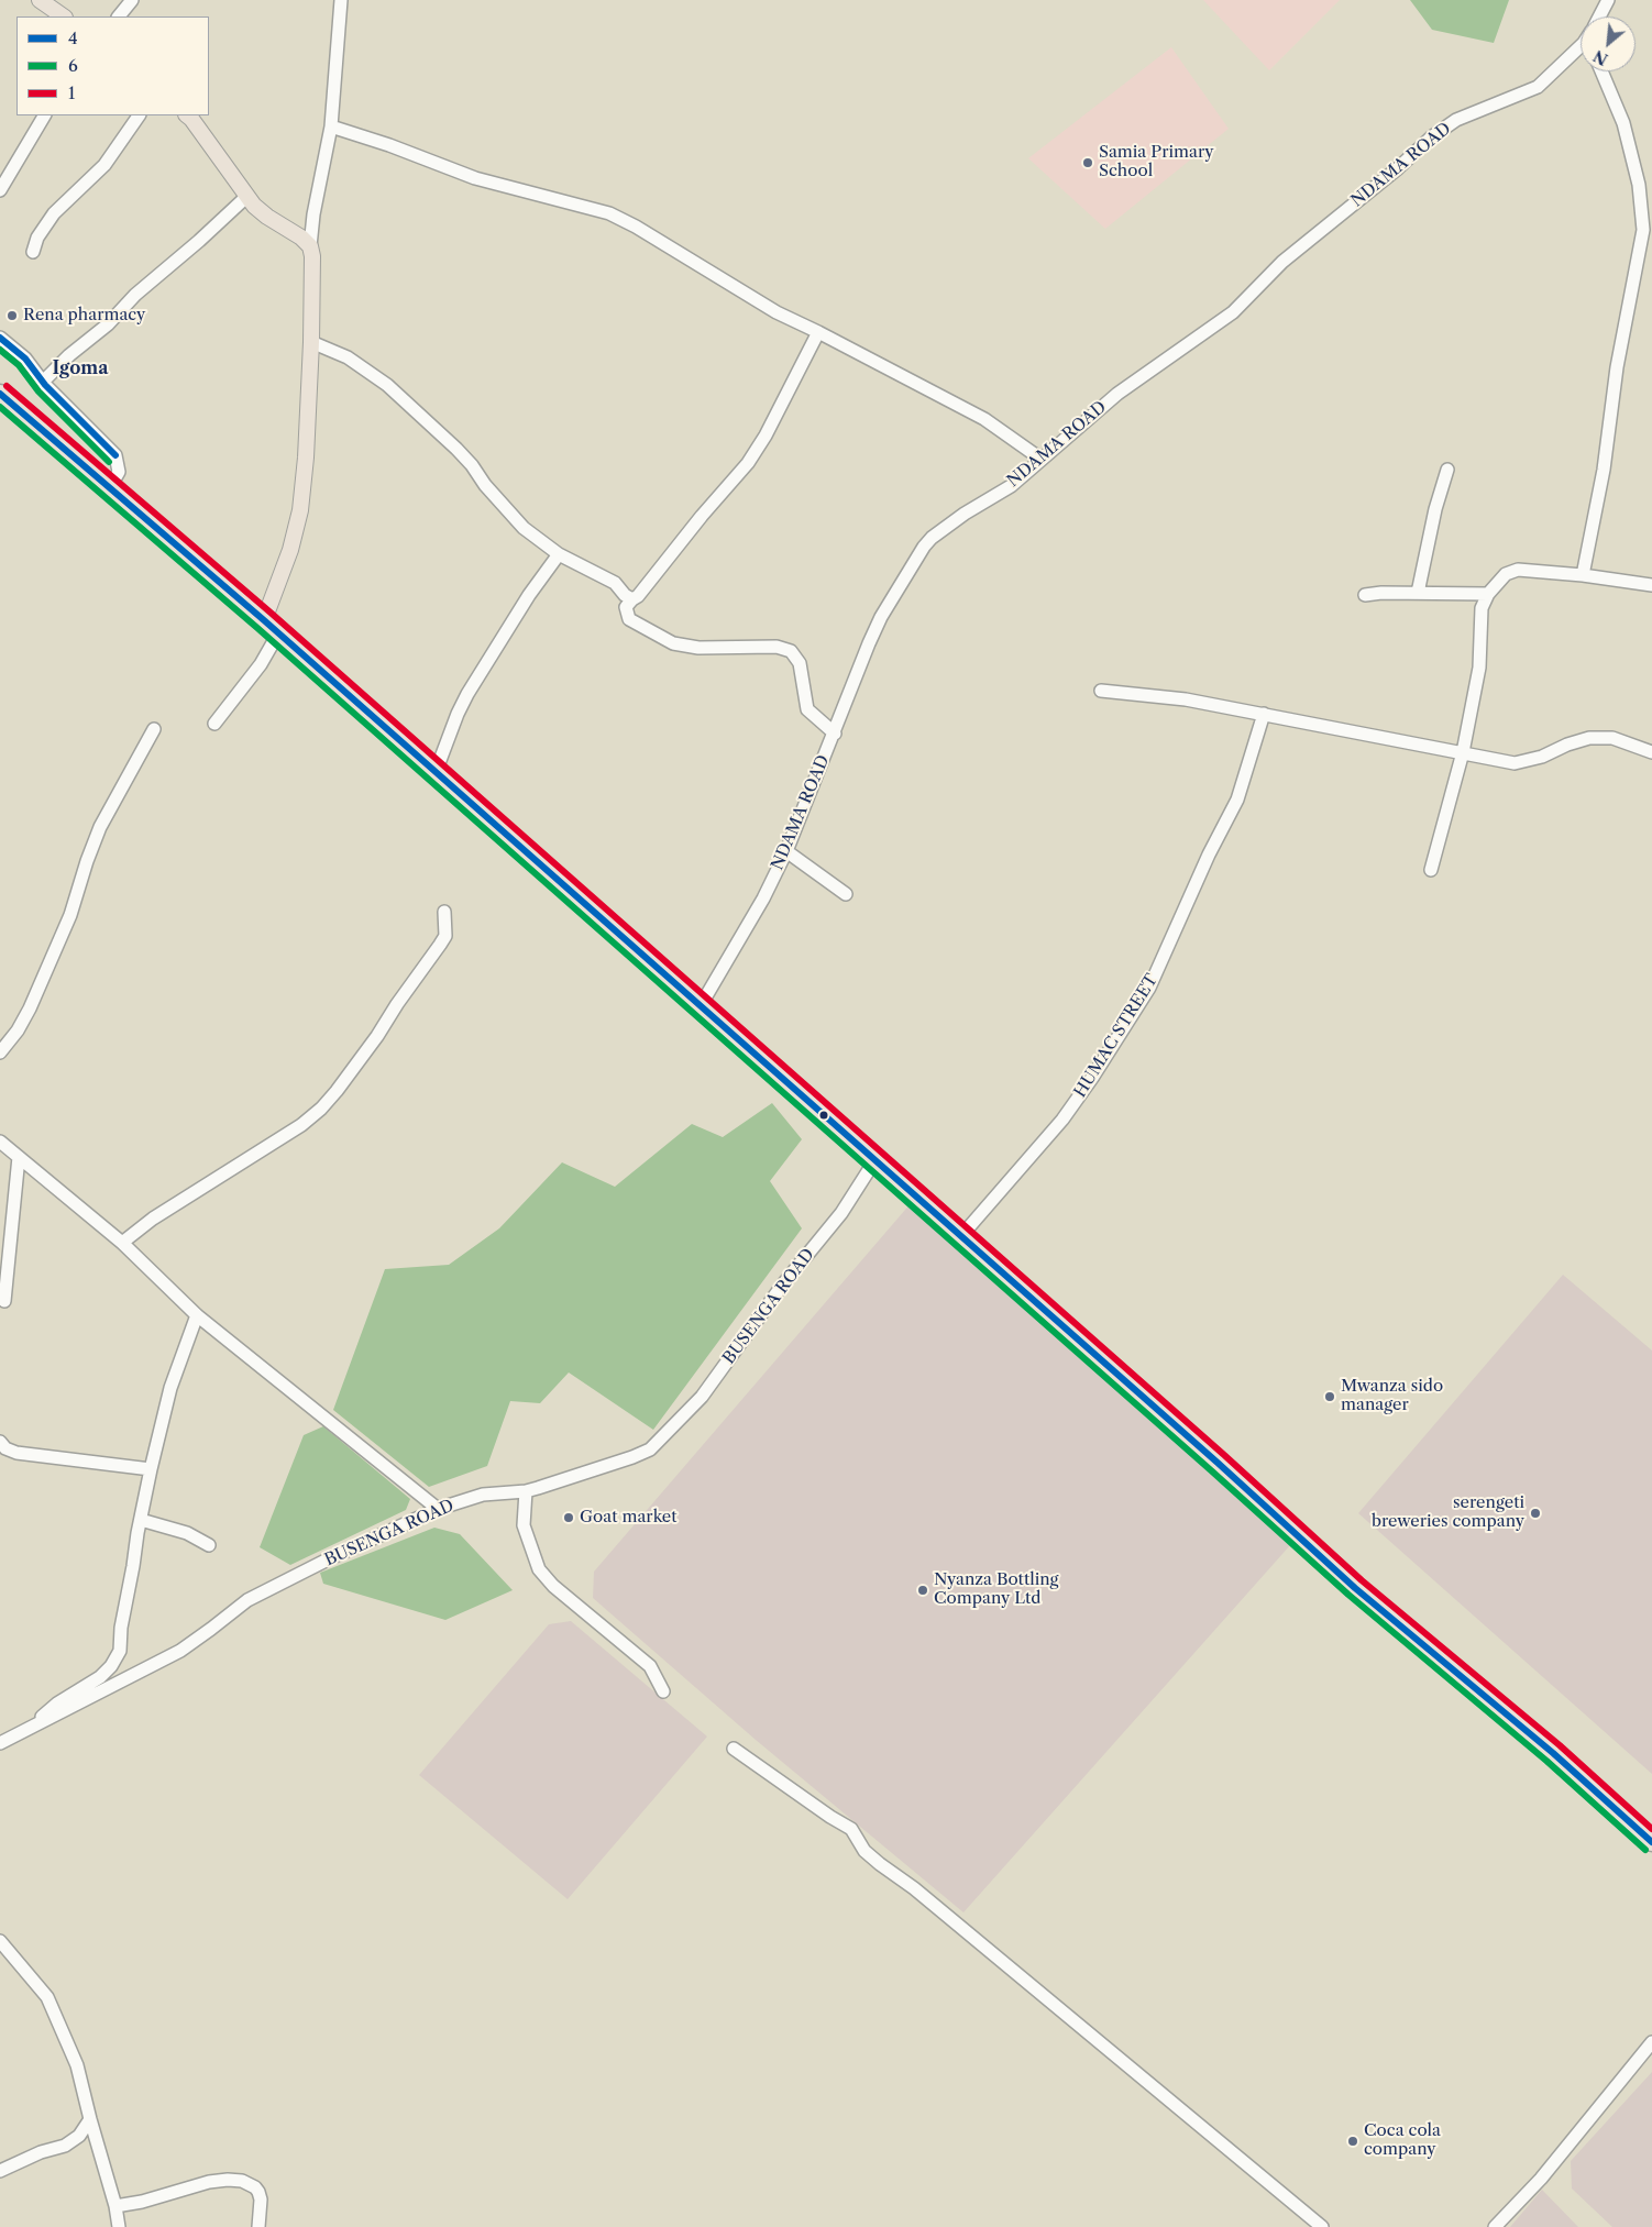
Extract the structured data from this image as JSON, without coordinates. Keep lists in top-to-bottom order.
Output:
{
  "streets": {
    "street": ["NDAMA ROAD", "HUMAC STREET", "BUSENGA ROAD"]
  },
  "districts": ["Igoma"],
  "places": [
    "Samia Primary School",
    "Rena pharmacy",
    "Mwanza sido manager",
    "serengeti breweries company",
    "Goat market",
    "Nyanza Bottling Company Ltd",
    "Coca cola company"
  ],
  "lines": ["transit line 4", "transit line 6", "transit line 1"],
  "legend": ["4", "6", "1"],
  "north": "bottom left"
}
